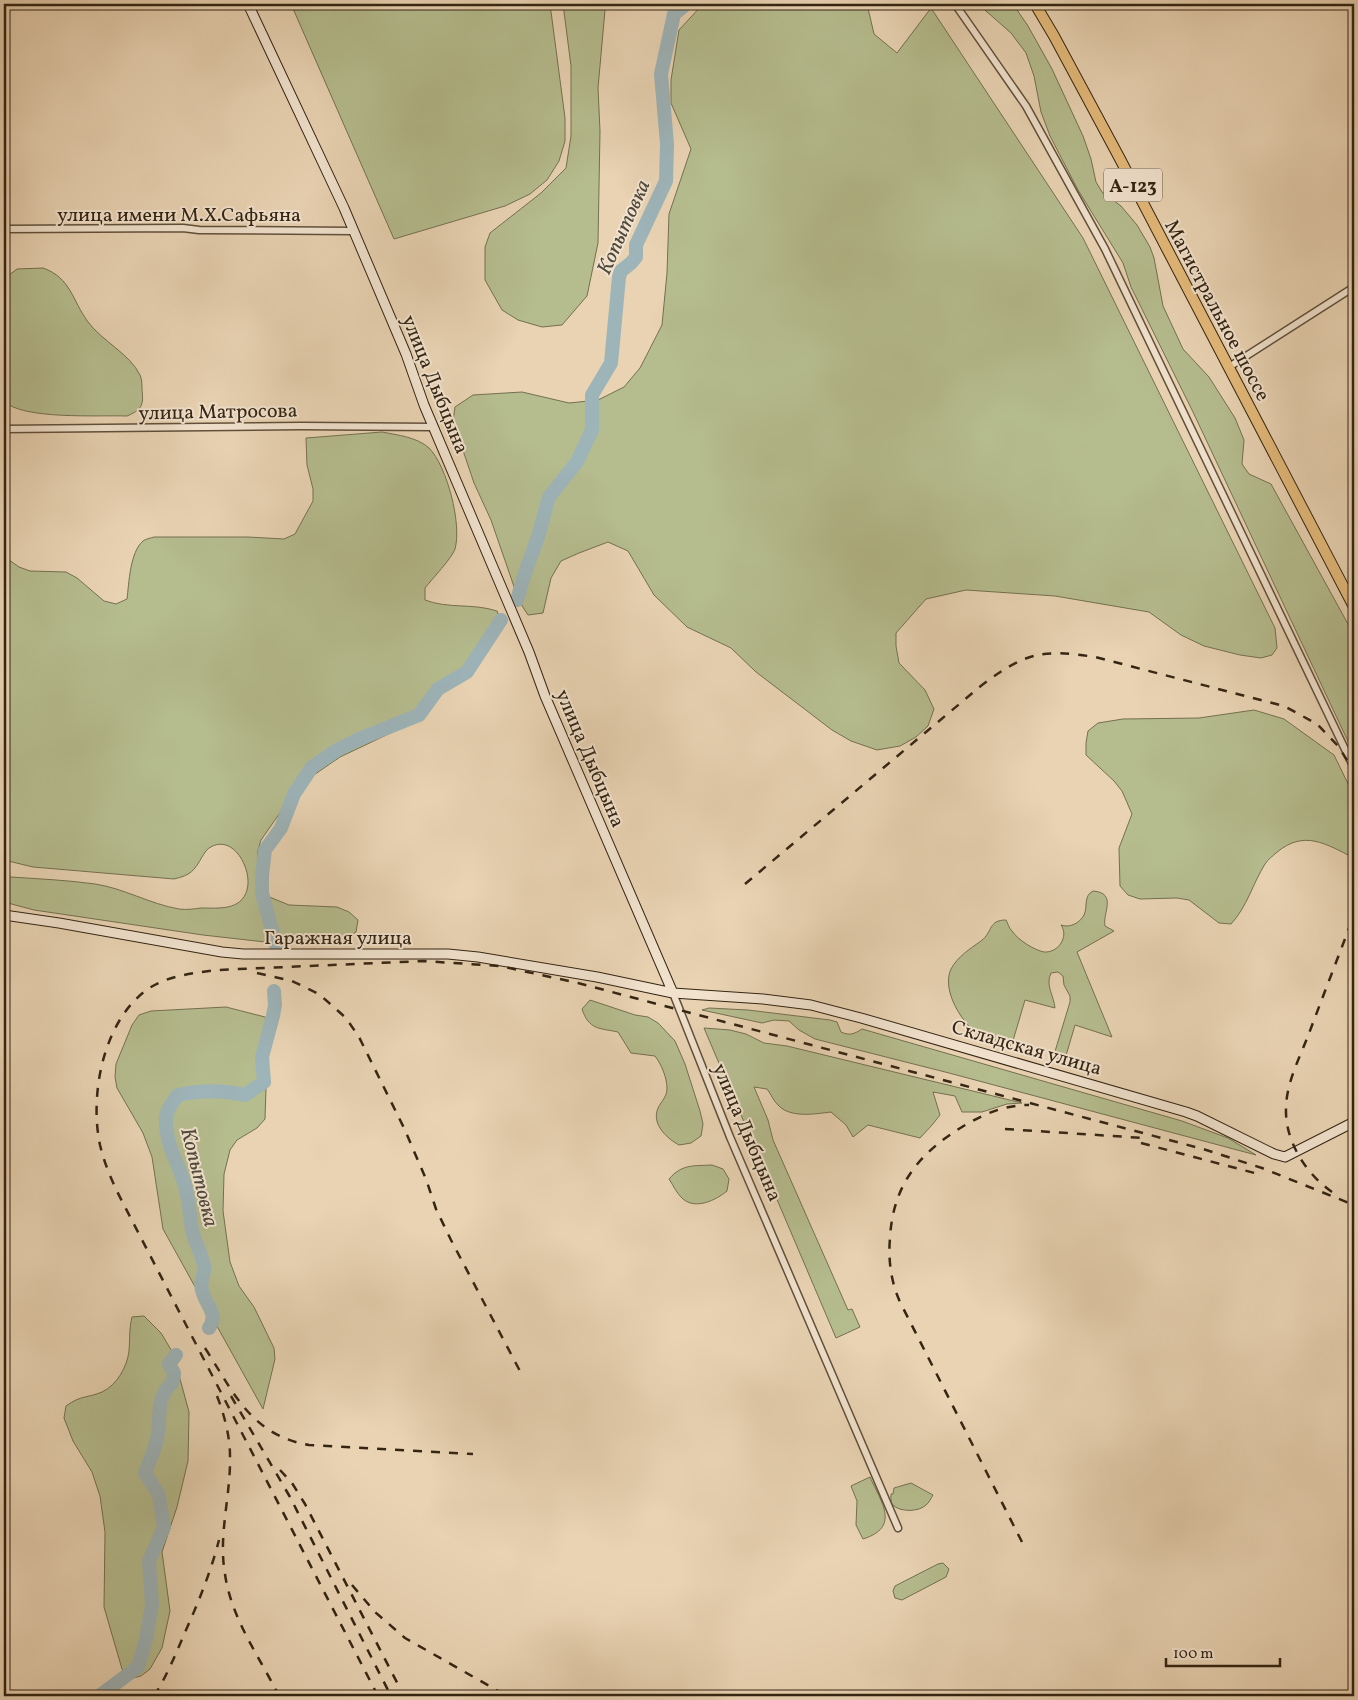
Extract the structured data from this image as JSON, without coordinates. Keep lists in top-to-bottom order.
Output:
{
  "streets": {
    "main road": ["А-123", "Магистральное шоссе"],
    "street": [
      "улица имени М.Х.Сафьяна",
      "улица Дыбцына",
      "улица Матросова",
      "Гаражная улица",
      "Складская улица"
    ]
  },
  "crossings": [
    ["улица имени М.Х.Сафьяна", "улица Дыбцына"],
    ["улица Дыбцына", "улица Матросова"],
    ["улица Дыбцына", "Гаражная улица"],
    ["улица Дыбцына", "Складская улица"],
    ["Гаражная улица", "Складская улица"]
  ],
  "water": ["Копытовка"],
  "scale_bar": "100 m"
}
